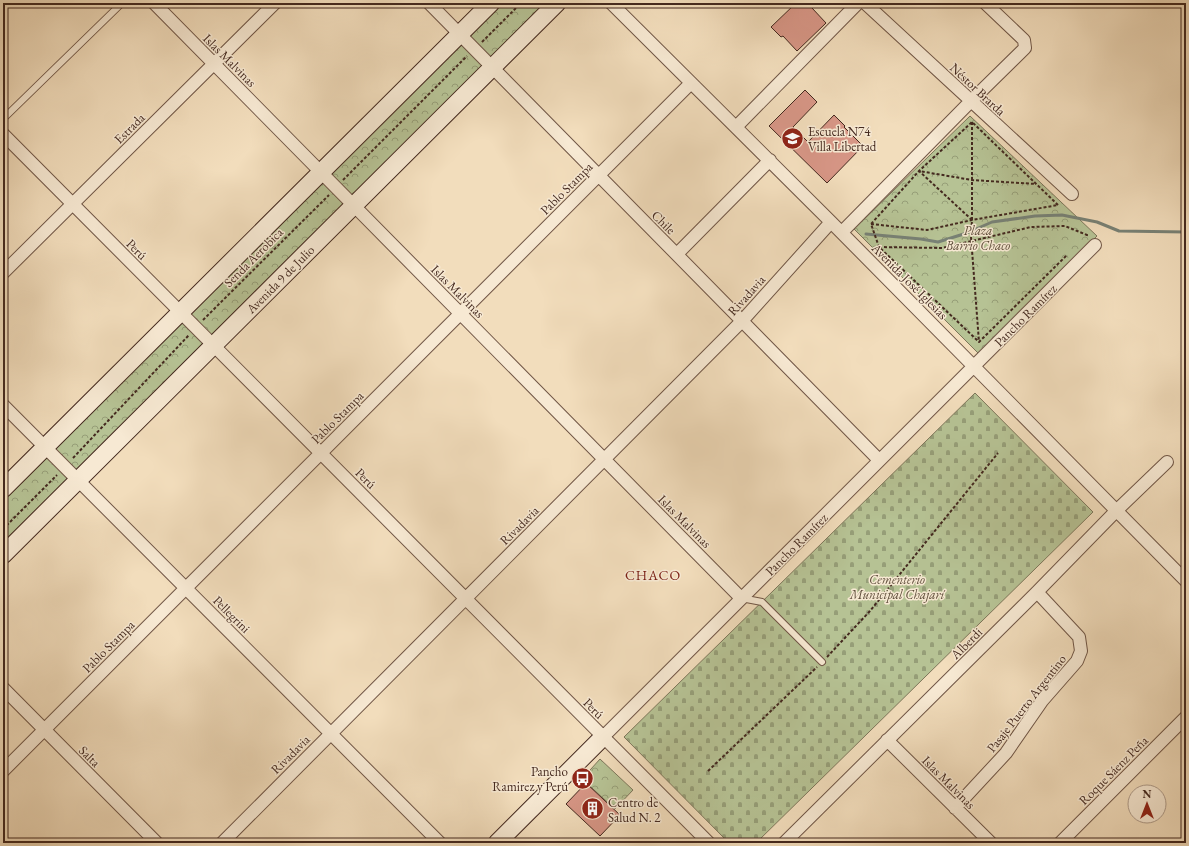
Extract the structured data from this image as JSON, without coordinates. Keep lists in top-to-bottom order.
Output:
{
  "streets": {
    "main road": ["Avenida 9 de Julio", "Pancho Ramírez"],
    "street": [
      "Islas Malvinas",
      "Néstor Brarda",
      "Estrada",
      "Pablo Stampa",
      "Chile",
      "Perú",
      "Avenida José Iglesias",
      "Rivadavia",
      "Pellegrini",
      "Alberdi",
      "Pasaje Puerto Argentino",
      "Salta",
      "Roque Sáenz Peña"
    ],
    "path": ["Senda Aerobica"]
  },
  "crossings": [
    ["Islas Malvinas", "Estrada"],
    ["Islas Malvinas", "Pablo Stampa"],
    ["Islas Malvinas", "Senda Aerobica"],
    ["Islas Malvinas", "Avenida 9 de Julio"],
    ["Islas Malvinas", "Rivadavia"],
    ["Islas Malvinas", "Pancho Ramírez"],
    ["Islas Malvinas", "Alberdi"],
    ["Islas Malvinas", "Pasaje Puerto Argentino"],
    ["Estrada", "Perú"],
    ["Pablo Stampa", "Chile"],
    ["Pablo Stampa", "Perú"],
    ["Pablo Stampa", "Avenida José Iglesias"],
    ["Pablo Stampa", "Pellegrini"],
    ["Pablo Stampa", "Salta"],
    ["Chile", "Senda Aerobica"],
    ["Chile", "Avenida 9 de Julio"],
    ["Chile", "Rivadavia"],
    ["Chile", "Pancho Ramírez"],
    ["Perú", "Senda Aerobica"],
    ["Perú", "Avenida 9 de Julio"],
    ["Perú", "Rivadavia"],
    ["Perú", "Pancho Ramírez"],
    ["Senda Aerobica", "Pellegrini"],
    ["Avenida 9 de Julio", "Pellegrini"],
    ["Avenida José Iglesias", "Rivadavia"],
    ["Avenida José Iglesias", "Pancho Ramírez"],
    ["Avenida José Iglesias", "Alberdi"],
    ["Rivadavia", "Pellegrini"],
    ["Alberdi", "Pasaje Puerto Argentino"]
  ],
  "districts": ["CHACO"],
  "parks": ["Plaza Barrio Chaco", "Cementerio Municipal Chajarí"],
  "places": {
    "school or university": ["Escuela N74 Villa Libertad"],
    "bus stop": ["Pancho Ramirez y Perú"],
    "building": ["Centro de Salud N. 2"]
  },
  "north": "top"
}
